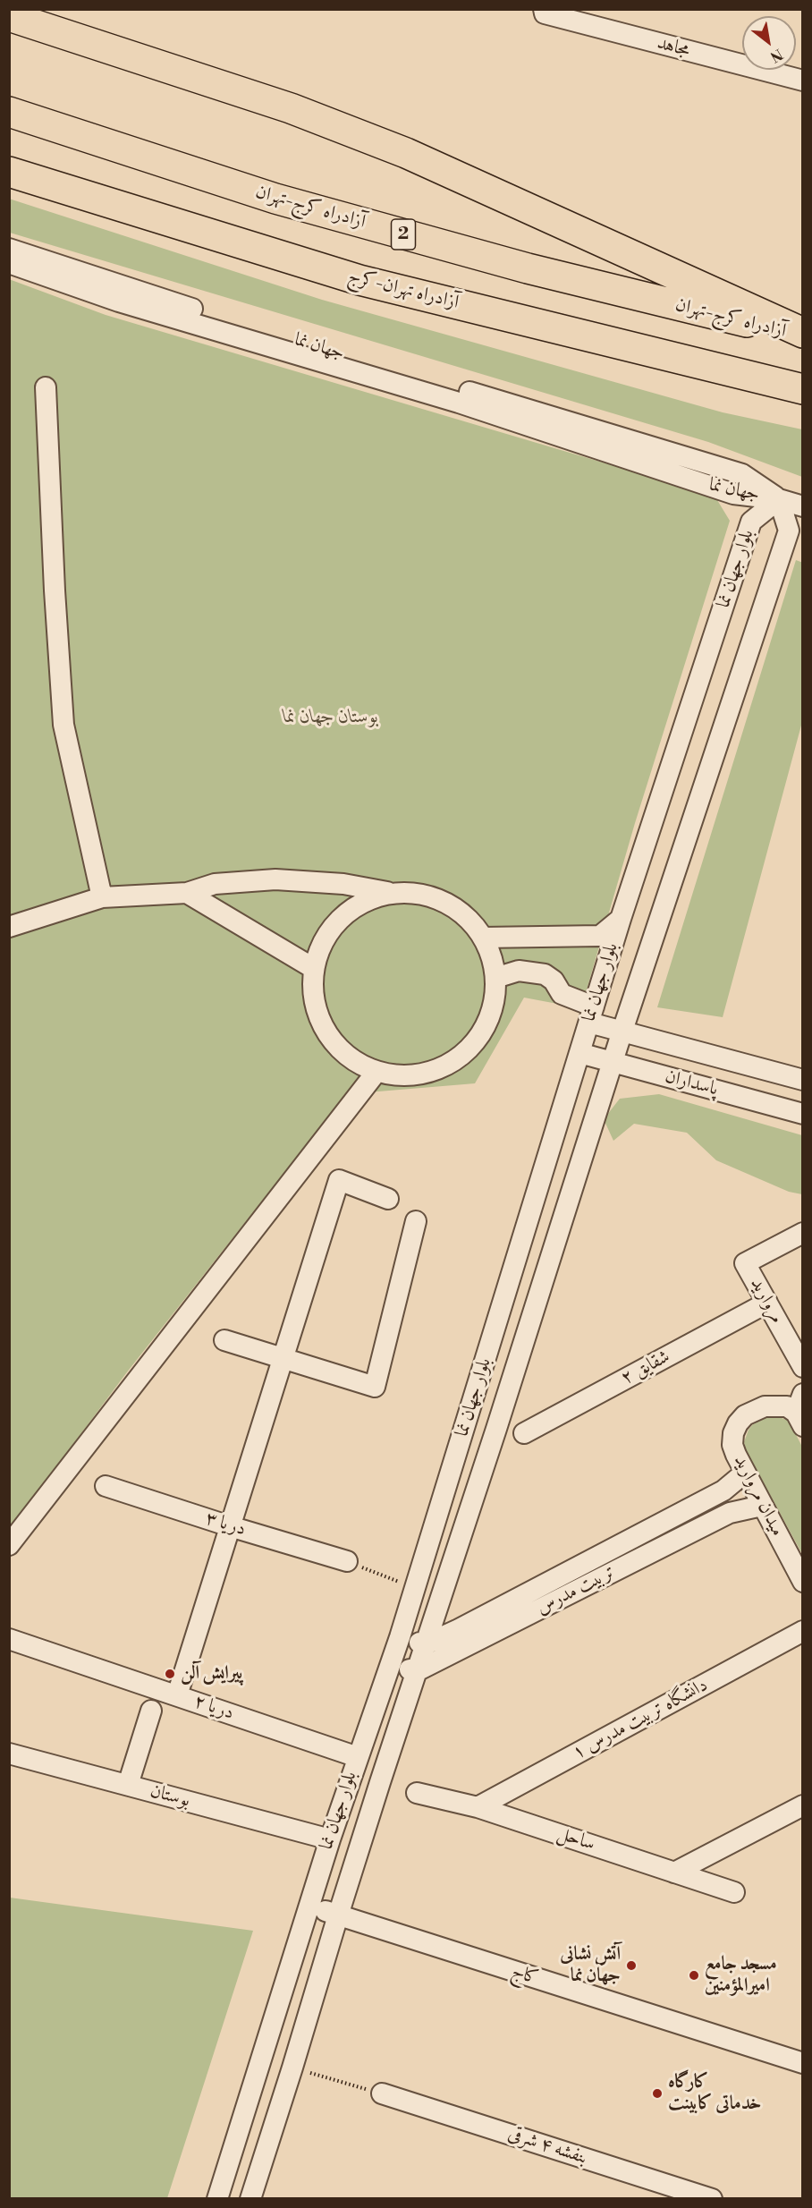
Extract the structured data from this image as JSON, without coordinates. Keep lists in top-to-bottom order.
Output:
{
  "streets": {
    "highway": ["آزادراه کرج-تهران", "2", "آزادراه تهران-کرج"],
    "street": [
      "مجاهد",
      "جهان نما",
      "بلوار جهان نما",
      "پاسداران",
      "مروارید",
      "شقایق ۲",
      "میدان مروارید",
      "دریا ۳",
      "تربیت مدرس",
      "دریا ۲",
      "۱ دانشگاه تربیت مدرس",
      "بوستان",
      "ساحل",
      "کاج",
      "بنفشه ۴ شرقی"
    ]
  },
  "crossings": [
    ["جهان نما", "بلوار جهان نما"],
    ["بلوار جهان نما", "پاسداران"],
    ["بلوار جهان نما", "تربیت مدرس"],
    ["بلوار جهان نما", "دریا ۲"],
    ["بلوار جهان نما", "بوستان"],
    ["بلوار جهان نما", "کاج"],
    ["مروارید", "شقایق ۲"],
    ["میدان مروارید", "تربیت مدرس"],
    ["۱ دانشگاه تربیت مدرس", "ساحل"]
  ],
  "parks": ["بوستان جهان نما"],
  "places": [
    "پیرایش آلن",
    "آتش نشانی جهان نما",
    "مسجد جامع امیرالمؤمنین",
    "کارگاه خدماتی کابینت"
  ],
  "north": "bottom right"
}
